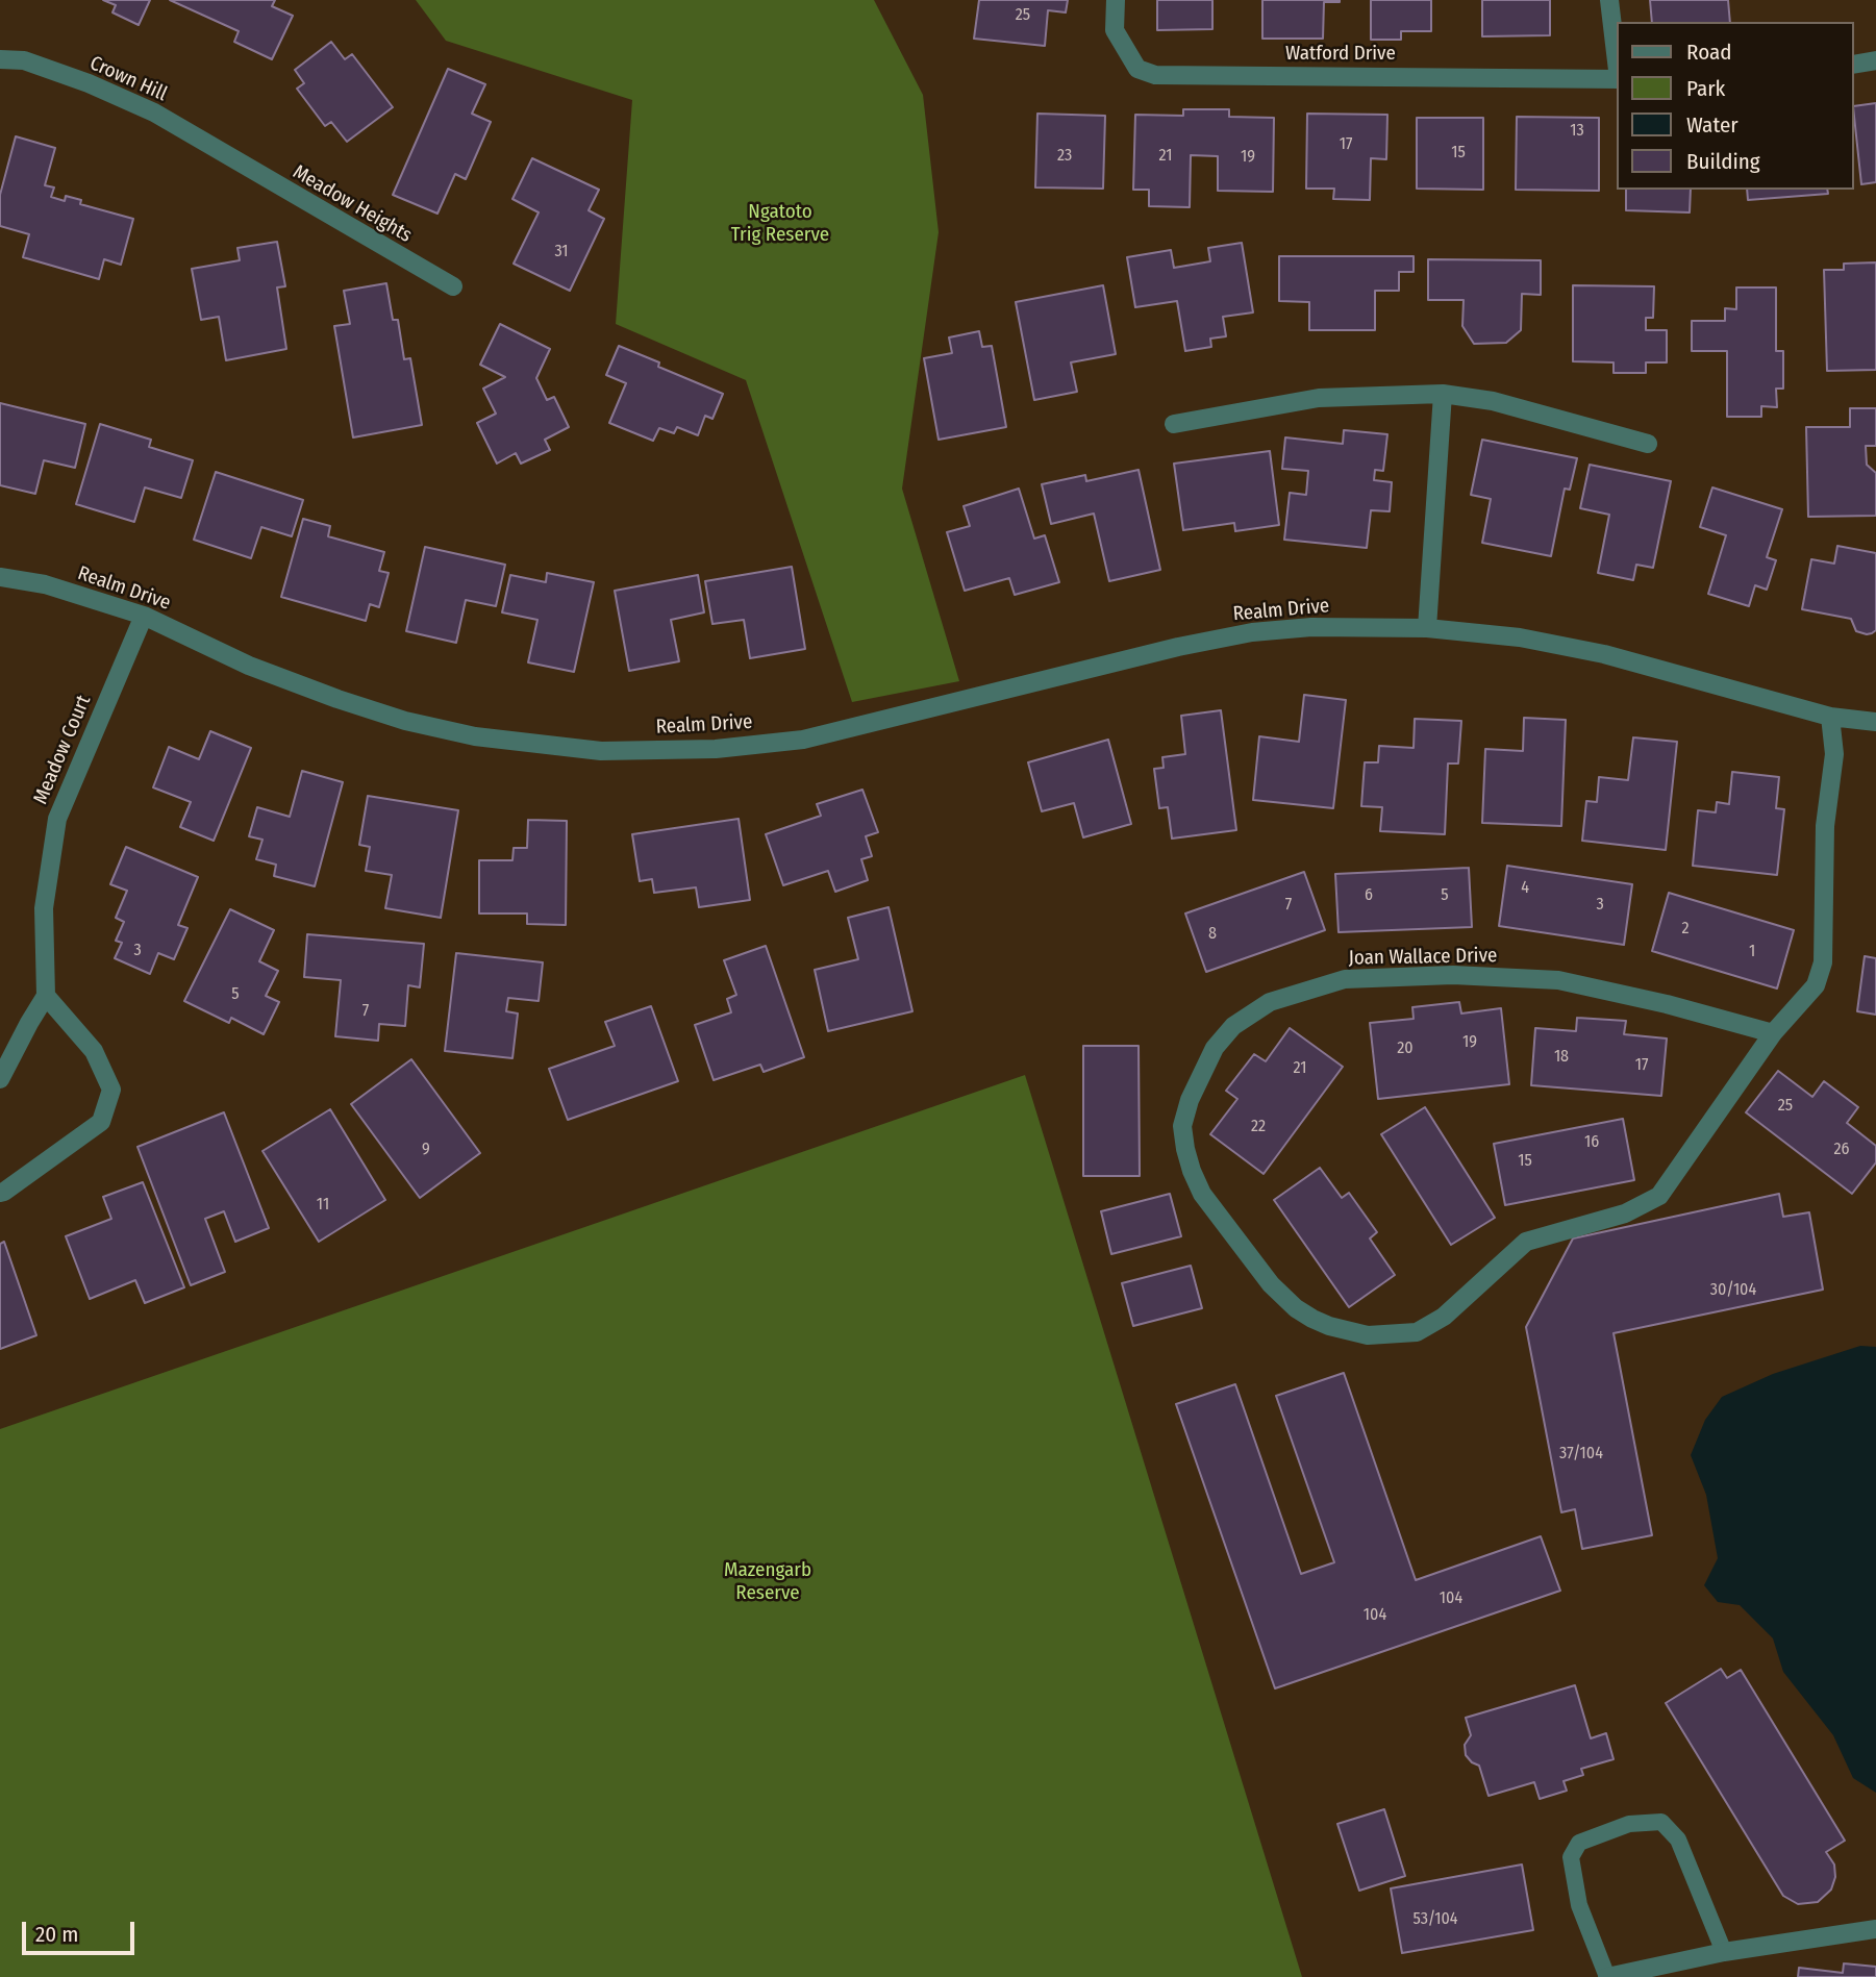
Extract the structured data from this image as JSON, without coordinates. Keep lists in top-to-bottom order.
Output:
{
  "streets": {
    "street": [
      "Watford Drive",
      "Crown Hill",
      "Meadow Heights",
      "Realm Drive",
      "Meadow Court",
      "Joan Wallace Drive"
    ]
  },
  "crossings": [
    ["Crown Hill", "Meadow Heights"],
    ["Realm Drive", "Meadow Court"],
    ["Realm Drive", "Joan Wallace Drive"]
  ],
  "parks": ["Ngatoto Trig Reserve", "Mazengarb Reserve"],
  "house_numbers": [
    "25",
    "13",
    "17",
    "15",
    "23",
    "21",
    "19",
    "31",
    "4",
    "6",
    "5",
    "7",
    "3",
    "2",
    "8",
    "3",
    "1",
    "5",
    "7",
    "19",
    "20",
    "18",
    "17",
    "21",
    "25",
    "22",
    "16",
    "9",
    "26",
    "15",
    "11",
    "30/104",
    "37/104",
    "104",
    "104",
    "53/104"
  ],
  "legend": [
    "Road",
    "Park",
    "Water",
    "Building"
  ],
  "scale_bar": "20 m"
}
